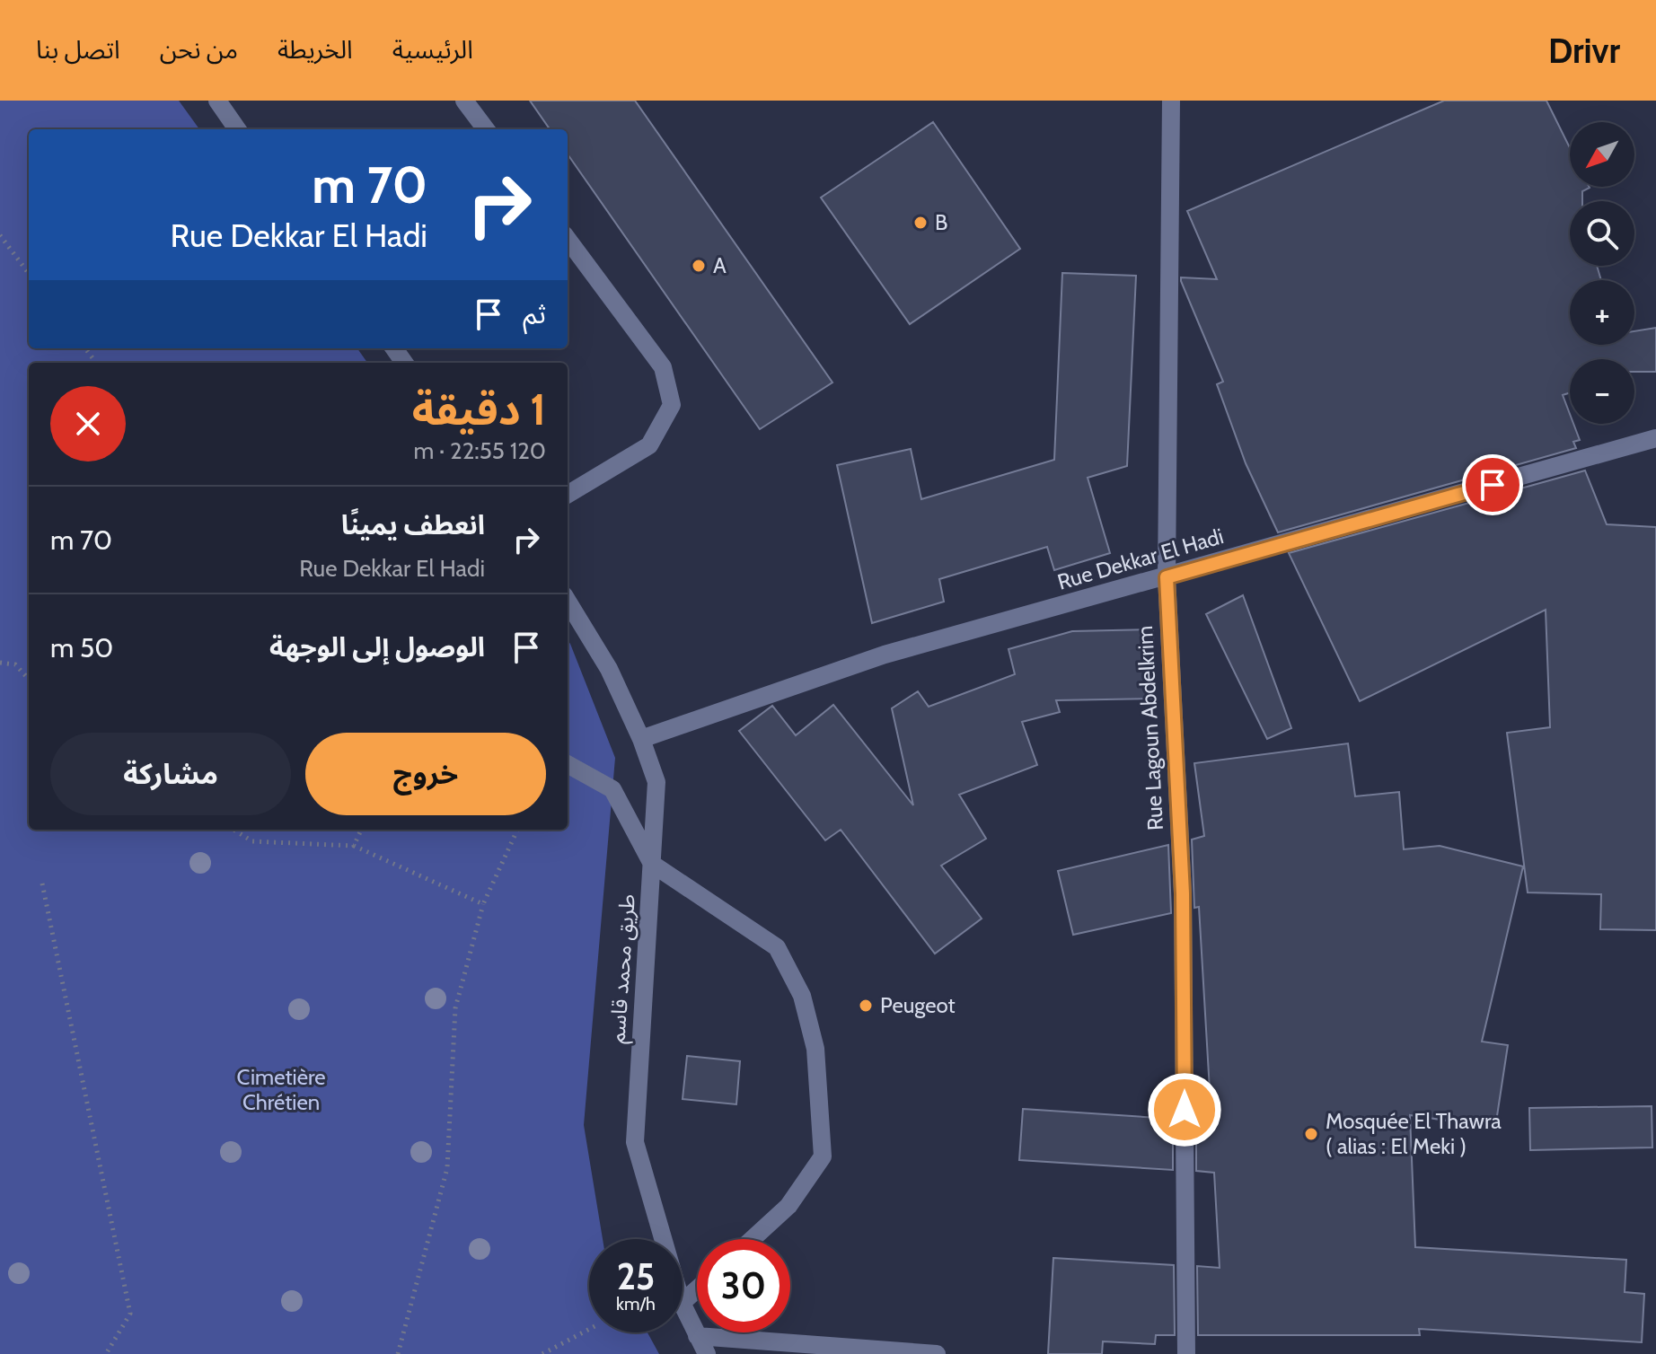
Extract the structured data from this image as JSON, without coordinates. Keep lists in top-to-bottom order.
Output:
{
  "streets": {
    "street": ["Rue Dekkar El Hadi", "Rue Lagoun Abdelkrim", "طريق محمد قاسم"]
  },
  "crossings": [
    ["Rue Dekkar El Hadi", "Rue Lagoun Abdelkrim"],
    ["Rue Dekkar El Hadi", "طريق محمد قاسم"]
  ],
  "parks": ["Cimetière Chrétien"],
  "places": [
    "B",
    "A",
    "Peugeot",
    "Mosquée El Thawra ( alias : El Meki )"
  ],
  "north": "bottom left",
  "page": {
    "header": "Drivr",
    "nav": [
      "الرئيسية",
      "الخريطة",
      "من نحن",
      "اتصل بنا"
    ],
    "map_buttons": ["+", "−"],
    "turn": ["70 m", "Rue Dekkar El Hadi"],
    "then": "ثم",
    "heading": ["1 دقيقة", "120 m · 22:55"],
    "list": [
      {
        "name": "انعطف يمينًا",
        "note": "Rue Dekkar El Hadi",
        "value": "70 m"
      },
      {
        "name": "الوصول إلى الوجهة",
        "value": "50 m"
      }
    ],
    "buttons": ["خروج", "مشاركة"],
    "speed": "25 km/h",
    "limit": "30"
  }
}
